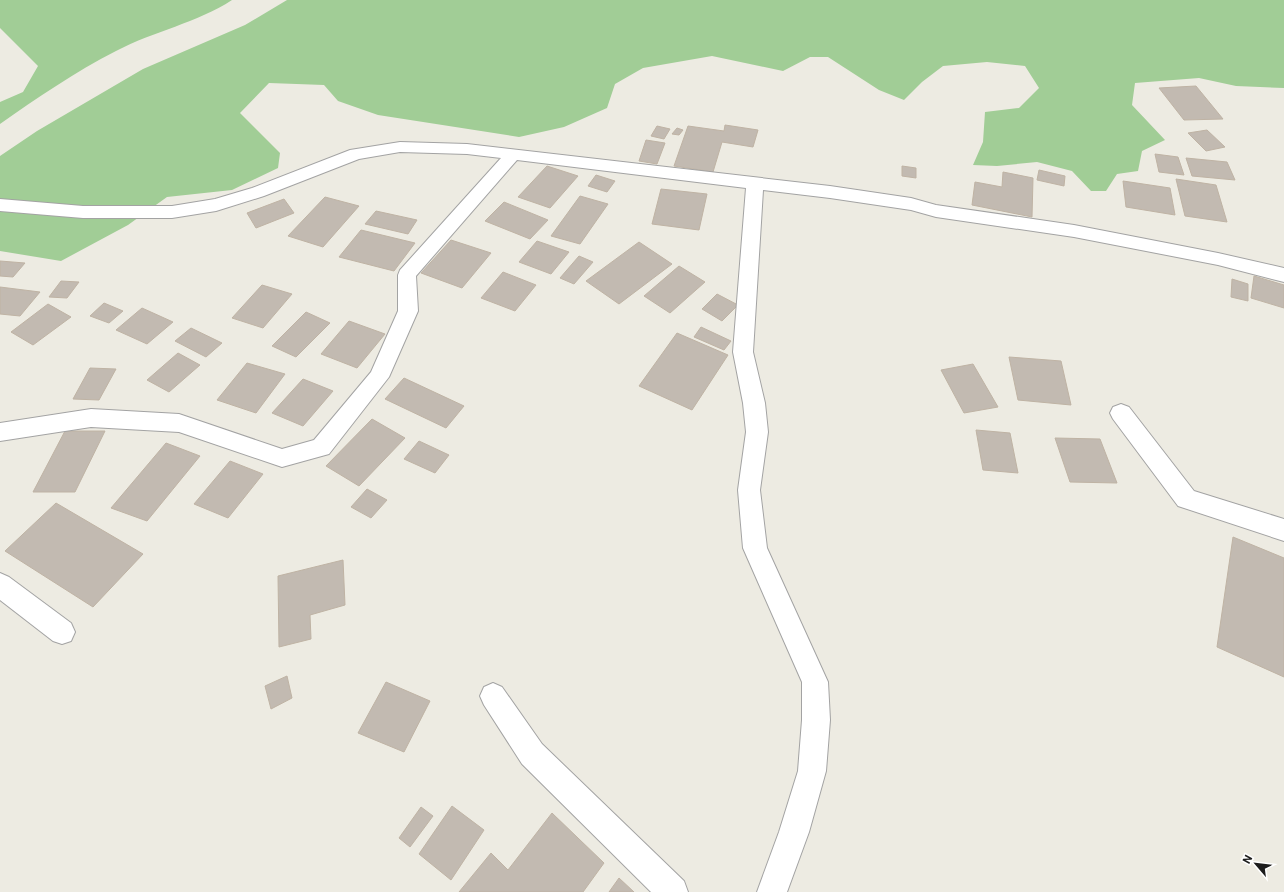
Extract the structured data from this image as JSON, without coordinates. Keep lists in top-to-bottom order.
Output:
{
  "north": "top left"
}
